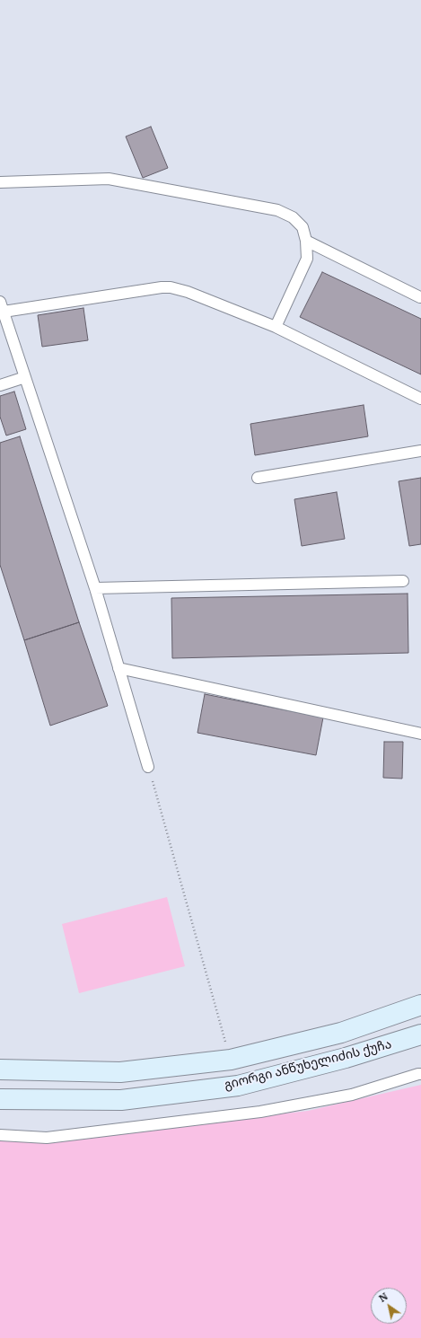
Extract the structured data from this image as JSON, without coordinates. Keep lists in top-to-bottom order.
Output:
{
  "streets": {
    "main road": ["გიორგი ანწუხელიძის ქუჩა"]
  },
  "north": "top left"
}
